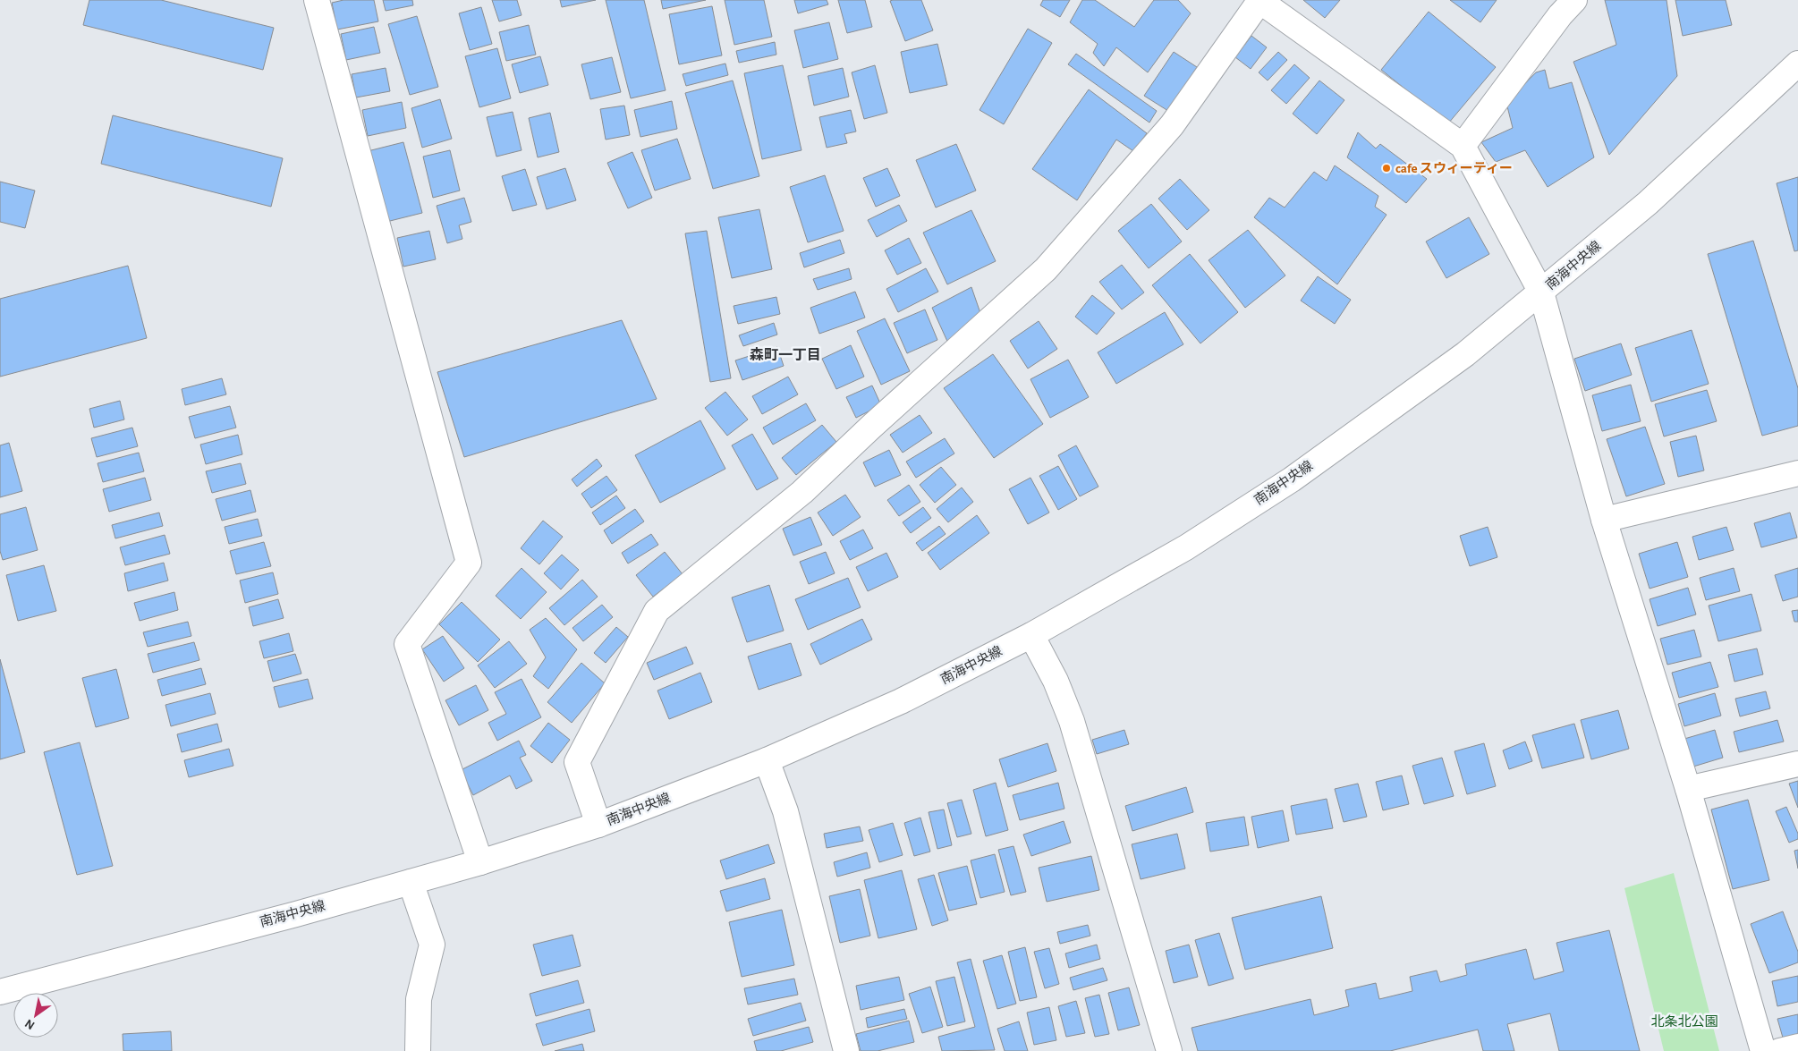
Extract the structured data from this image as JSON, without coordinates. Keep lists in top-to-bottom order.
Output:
{
  "streets": {
    "street": ["南海中央線"]
  },
  "districts": ["森町一丁目"],
  "parks": ["北条北公園"],
  "places": ["cafe スウィーティー"],
  "north": "bottom left"
}
